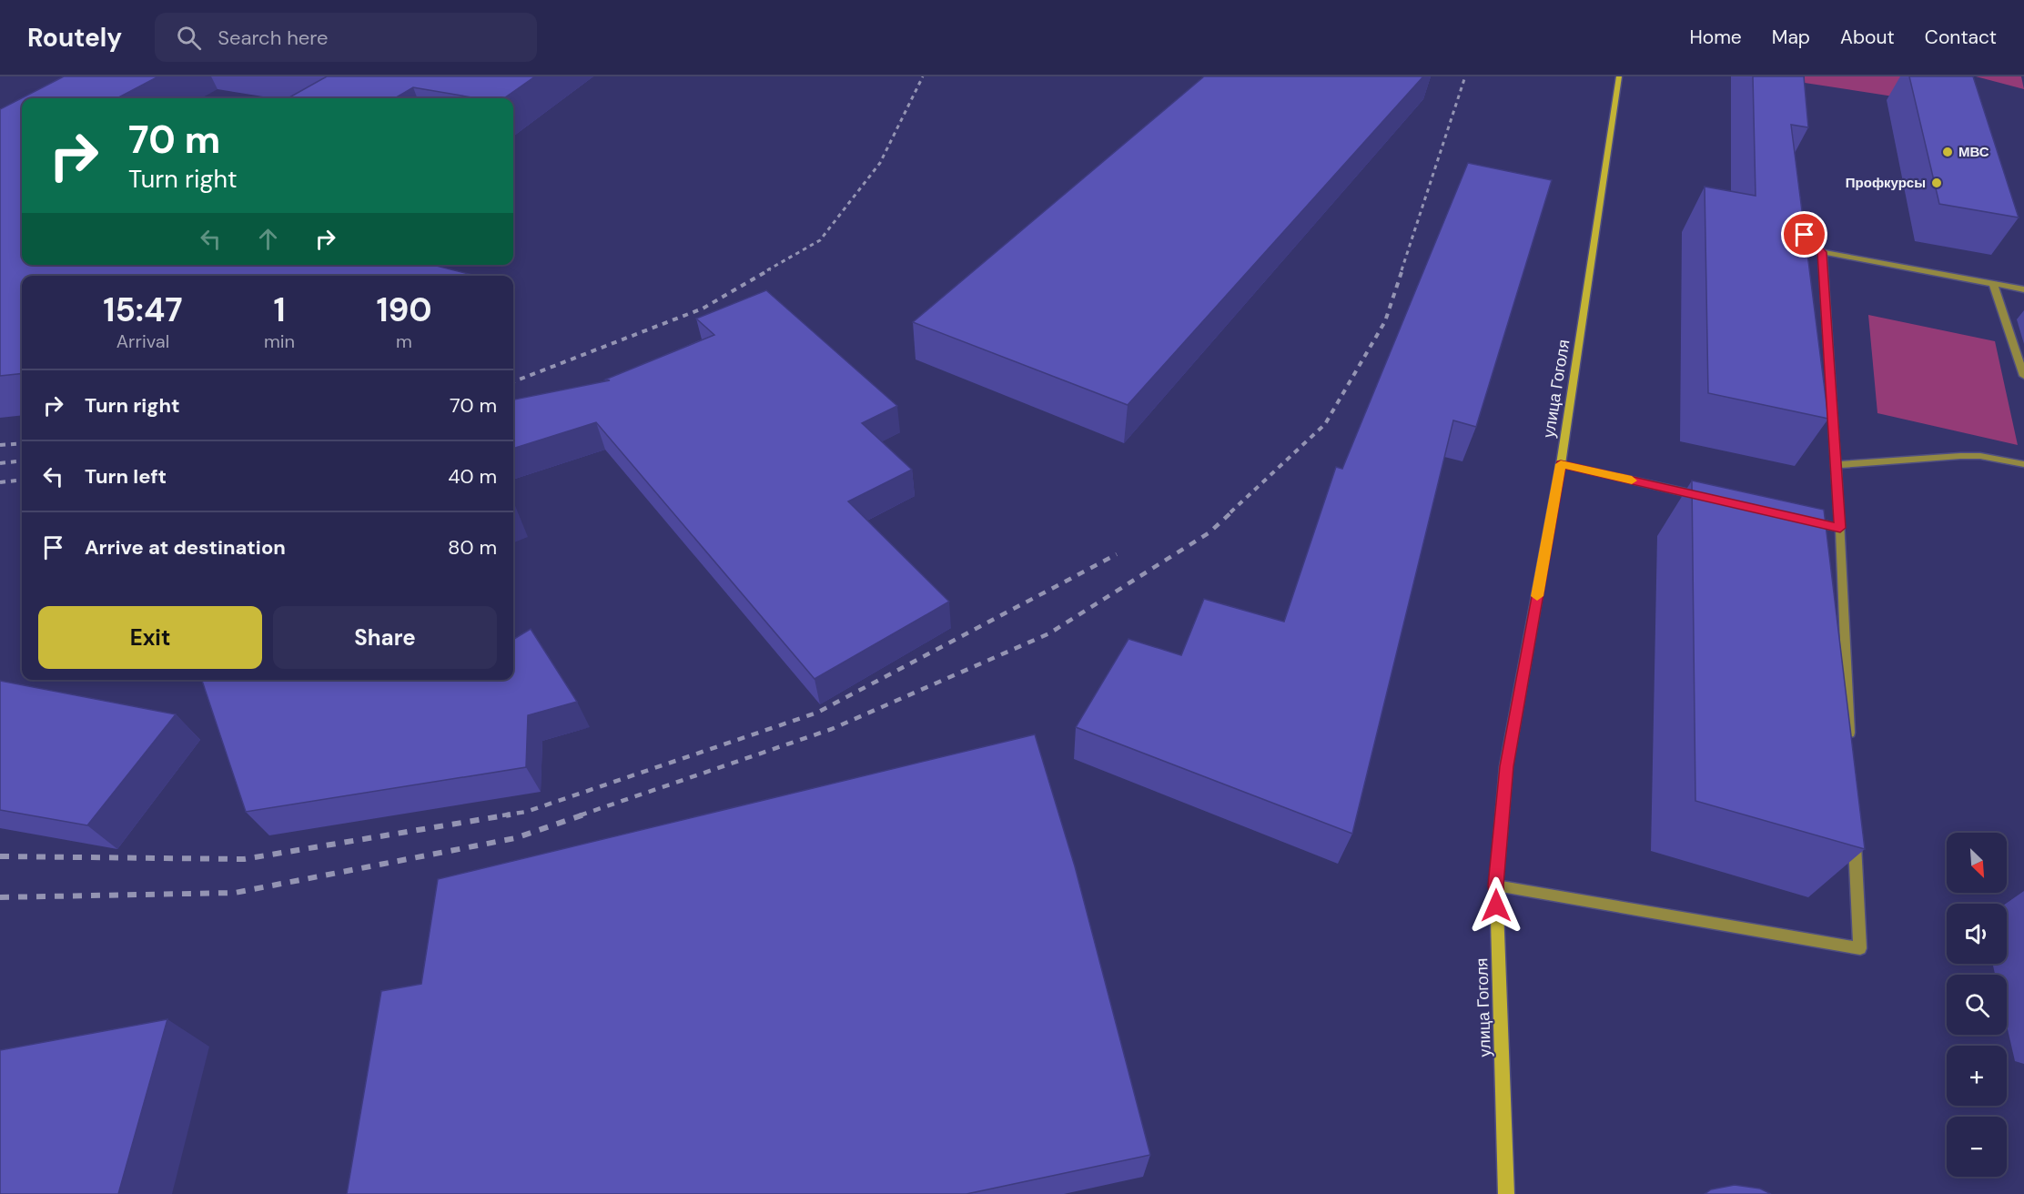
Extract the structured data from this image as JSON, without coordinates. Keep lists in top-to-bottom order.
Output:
{
  "streets": {
    "main road": ["улица Гоголя"]
  },
  "places": ["МВС", "Профкурсы"],
  "north": "bottom right",
  "page": {
    "header": "Routely",
    "search": "Search here",
    "nav": [
      "Home",
      "Map",
      "About",
      "Contact"
    ],
    "turn": ["70 m", "Turn right"],
    "eta": [
      "15:47",
      "Arrival",
      "1",
      "min",
      "190",
      "m"
    ],
    "list": [
      {
        "name": "Turn right",
        "value": "70 m"
      },
      {
        "name": "Turn left",
        "value": "40 m"
      },
      {
        "name": "Arrive at destination",
        "value": "80 m"
      }
    ],
    "buttons": ["Exit", "Share"],
    "map_buttons": ["+", "−"]
  }
}
